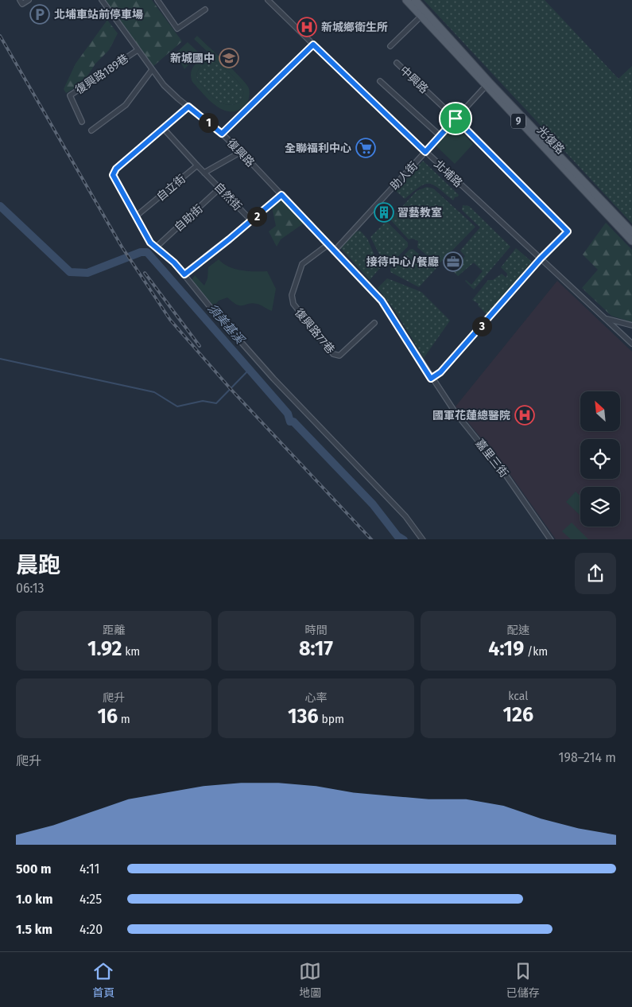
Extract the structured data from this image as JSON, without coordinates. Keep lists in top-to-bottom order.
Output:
{
  "streets": {
    "main road": ["9", "光復路"],
    "street": [
      "復興路189巷",
      "中興路",
      "復興路",
      "北埔路",
      "助人街",
      "自立街",
      "自然街",
      "自助街",
      "復興路77巷",
      "嘉里三街"
    ]
  },
  "crossings": [
    ["復興路189巷", "復興路"],
    ["中興路", "北埔路"],
    ["中興路", "助人街"],
    ["光復路", "助人街"],
    ["復興路", "助人街"],
    ["復興路", "復興路77巷"],
    ["復興路", "嘉里三街"],
    ["北埔路", "助人街"],
    ["助人街", "嘉里三街"],
    ["自然街", "自助街"]
  ],
  "water": ["須美基溪"],
  "places": {
    "parking": ["北埔車站前停車場"],
    "hospital": ["新城鄉衛生所", "國軍花蓮總醫院"],
    "school or university": ["新城國中"],
    "supermarket": ["全聯福利中心"],
    "building": ["習藝教室"],
    "office": ["接待中心/餐廳"]
  },
  "north": "top left",
  "page": {
    "pins": ["1", "2", "3"],
    "heading": ["晨跑", "06:13"],
    "stats": [
      ["距離", "1.92 km"],
      ["時間", "8:17"],
      ["配速", "4:19 /km"],
      ["爬升", "16 m"],
      ["心率", "136 bpm"],
      ["kcal", "126"]
    ],
    "chart": ["爬升", "198–214 m"],
    "list": [
      {
        "name": "500 m",
        "note": "4:11"
      },
      {
        "name": "1.0 km",
        "note": "4:25"
      },
      {
        "name": "1.5 km",
        "note": "4:20"
      }
    ],
    "tabs": ["首頁", "地圖", "已儲存"]
  }
}
